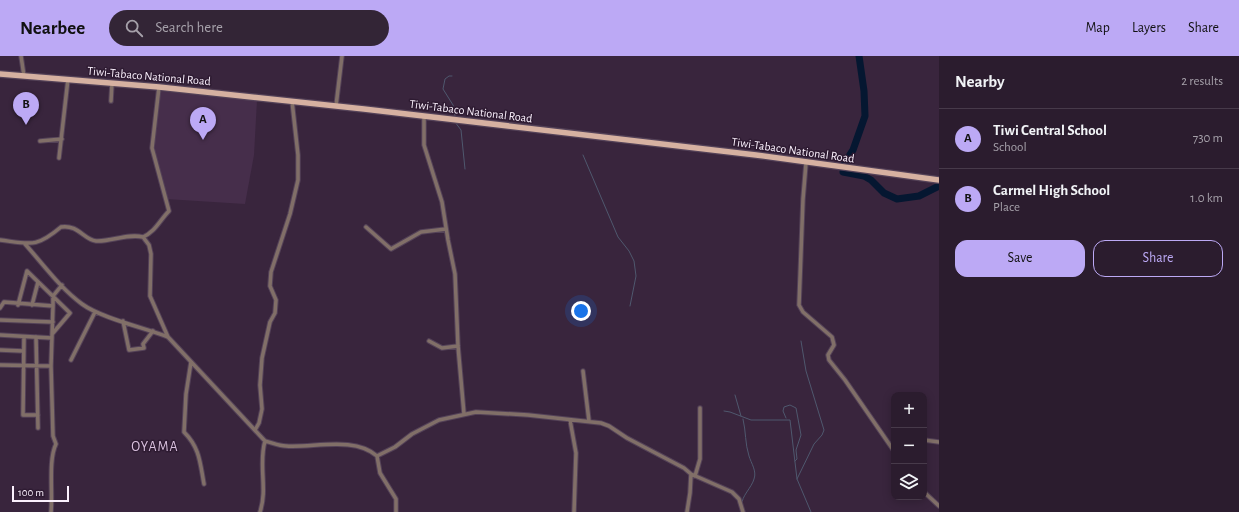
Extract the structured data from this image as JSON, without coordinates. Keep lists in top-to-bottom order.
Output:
{
  "streets": {
    "main road": ["Tiwi-Tabaco National Road"]
  },
  "districts": ["OYAMA"],
  "scale_bar": "100 m",
  "page": {
    "header": "Nearbee",
    "search": "Search here",
    "nav": ["Map", "Layers", "Share"],
    "heading": ["Nearby", "2 results"],
    "pins": ["B", "A"],
    "list": [
      {
        "mark": "A",
        "name": "Tiwi Central School",
        "note": "School",
        "value": "730 m"
      },
      {
        "mark": "B",
        "name": "Carmel High School",
        "note": "Place",
        "value": "1.0 km"
      }
    ],
    "buttons": ["Save", "Share"],
    "map_buttons": ["+", "−"],
    "scale": "100 m"
  }
}
